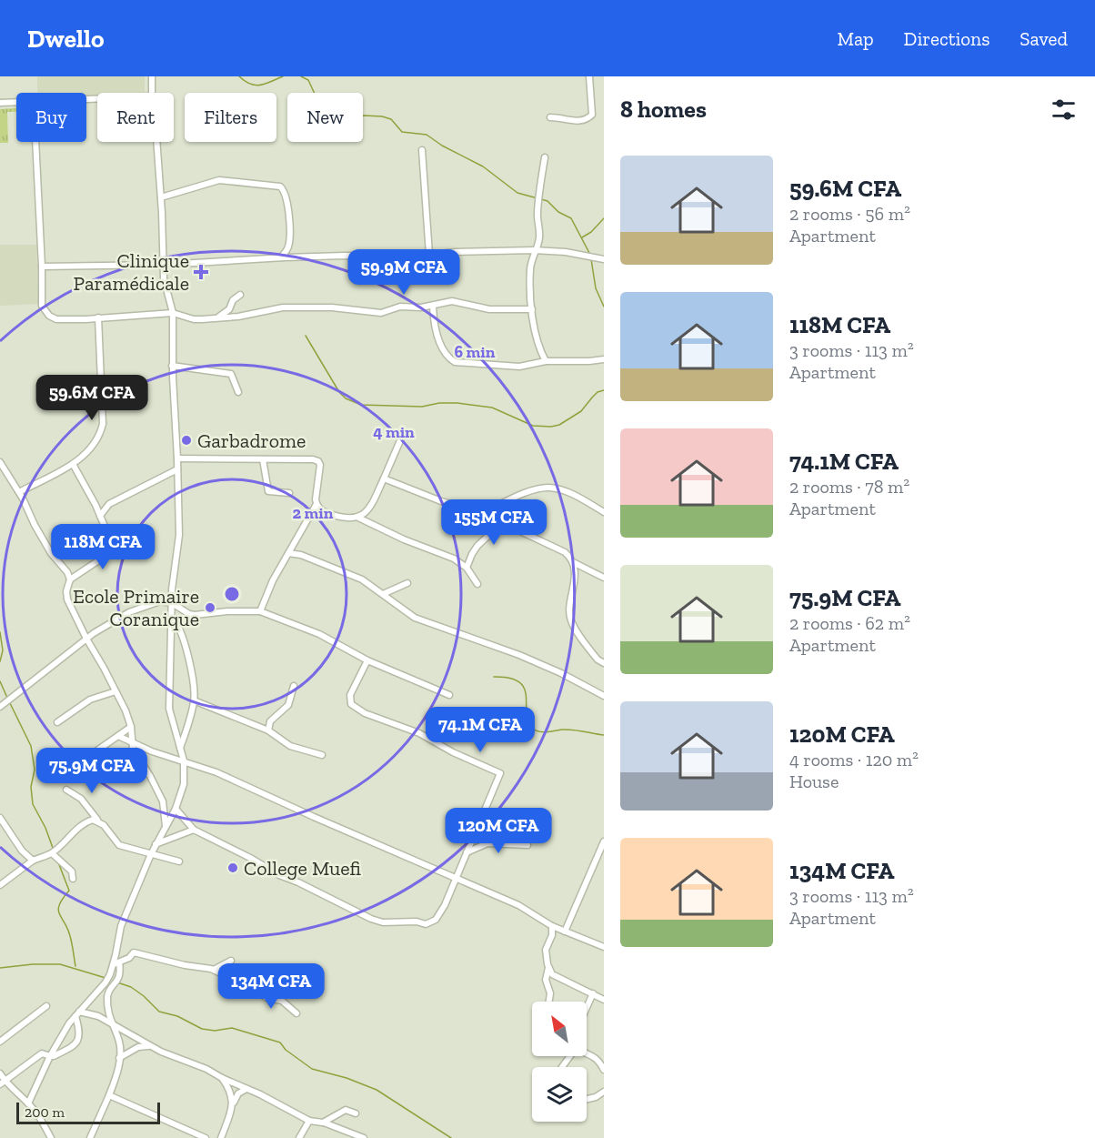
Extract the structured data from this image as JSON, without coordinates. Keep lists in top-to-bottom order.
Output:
{
  "places": {
    "health": ["Clinique Paramédicale"],
    "other": ["Garbadrome", "Ecole Primaire Coranique", "College Muefi"]
  },
  "scale_bar": "200 m",
  "north": "top left",
  "page": {
    "header": "Dwello",
    "nav": ["Map", "Directions", "Saved"],
    "heading": "8 homes",
    "chip": [
      "Buy",
      "Rent",
      "Filters",
      "New"
    ],
    "list": [
      {
        "name": "59.6M CFA",
        "note": "2 rooms · 56 m² · Apartment"
      },
      {
        "name": "118M CFA",
        "note": "3 rooms · 113 m² · Apartment"
      },
      {
        "name": "74.1M CFA",
        "note": "2 rooms · 78 m² · Apartment"
      },
      {
        "name": "75.9M CFA",
        "note": "2 rooms · 62 m² · Apartment"
      },
      {
        "name": "120M CFA",
        "note": "4 rooms · 120 m² · House"
      },
      {
        "name": "134M CFA",
        "note": "3 rooms · 113 m² · Apartment"
      }
    ],
    "price": [
      "59.9M CFA",
      "59.6M CFA",
      "155M CFA",
      "118M CFA",
      "74.1M CFA",
      "75.9M CFA",
      "120M CFA",
      "134M CFA"
    ],
    "scale": "200 m"
  },
  "rings": ["6 min", "4 min", "2 min"]
}
